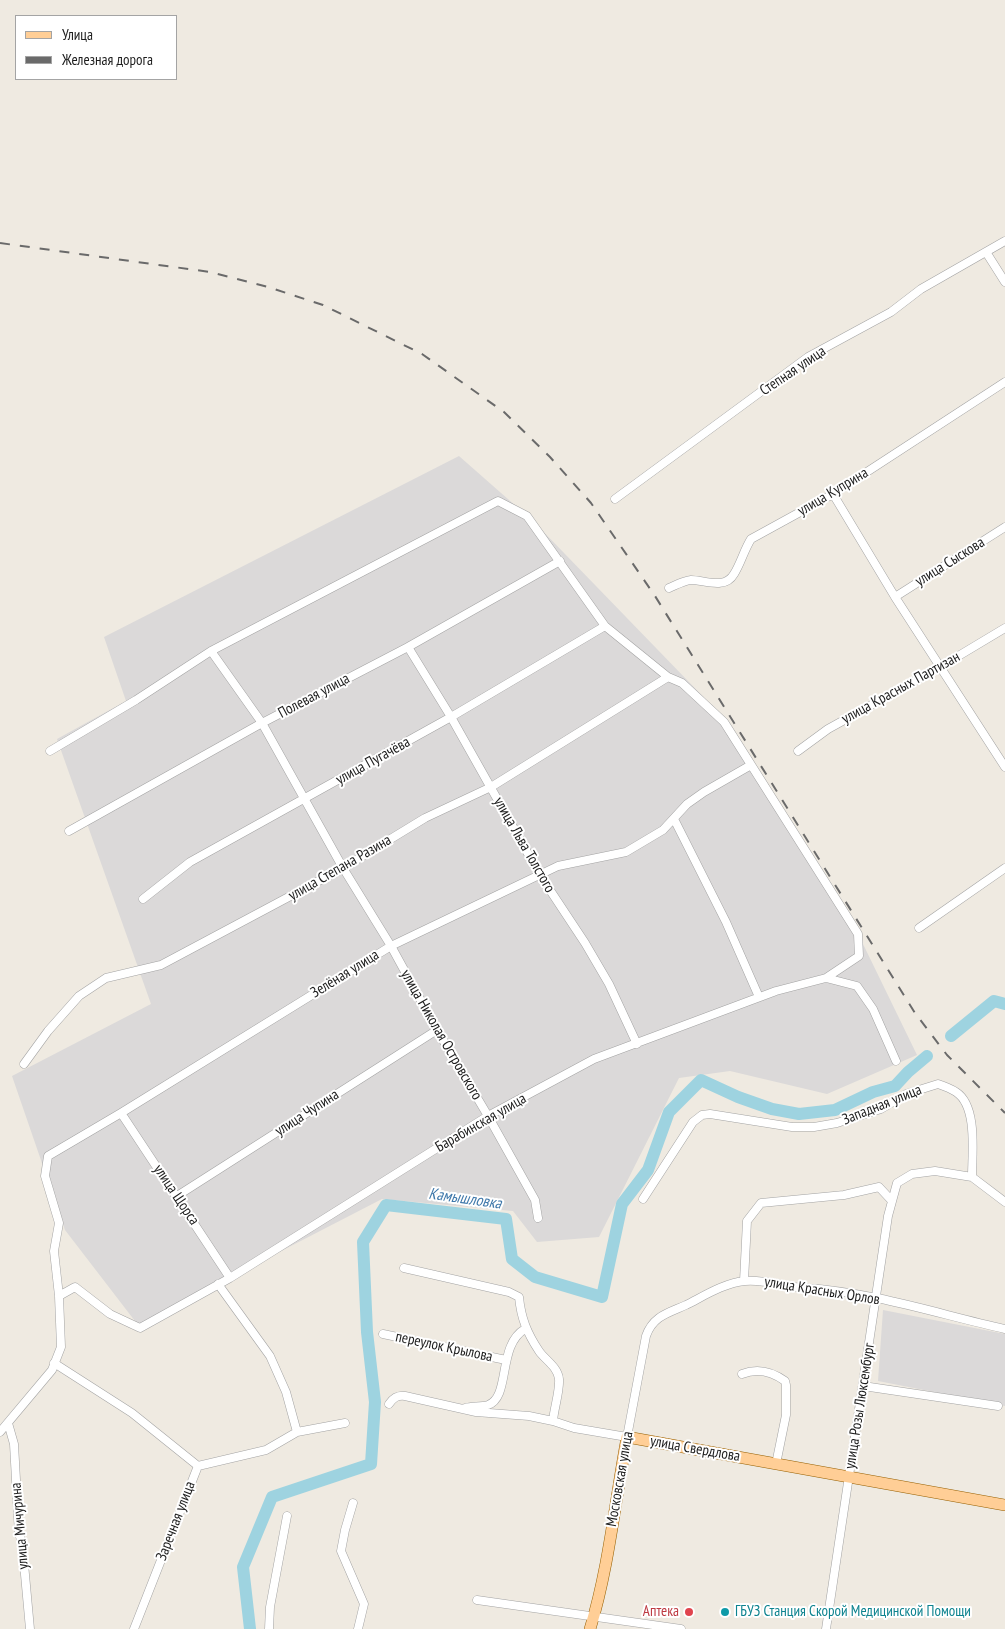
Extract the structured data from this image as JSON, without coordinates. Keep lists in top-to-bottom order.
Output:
{
  "streets": {
    "main road": ["улица Свердлова", "Московская улица"],
    "street": [
      "Степная улица",
      "улица Куприна",
      "улица Сыскова",
      "улица Красных Партизан",
      "Полевая улица",
      "улица Пугачёва",
      "улица Льва Толстого",
      "улица Степана Разина",
      "Зелёная улица",
      "улица Николая Островского",
      "Западная улица",
      "улица Чупина",
      "Барабинская улица",
      "улица Щорса",
      "улица Красных Орлов",
      "переулок Крылова",
      "улица Розы Люксембург",
      "Заречная улица",
      "улица Мичурина"
    ]
  },
  "crossings": [
    ["Полевая улица", "улица Льва Толстого"],
    ["Полевая улица", "улица Николая Островского"],
    ["улица Пугачёва", "улица Льва Толстого"],
    ["улица Пугачёва", "улица Николая Островского"],
    ["улица Льва Толстого", "улица Степана Разина"],
    ["улица Льва Толстого", "Зелёная улица"],
    ["улица Льва Толстого", "Барабинская улица"],
    ["улица Степана Разина", "улица Николая Островского"],
    ["Зелёная улица", "улица Николая Островского"],
    ["Зелёная улица", "Барабинская улица"],
    ["Зелёная улица", "улица Щорса"],
    ["улица Николая Островского", "улица Чупина"],
    ["улица Николая Островского", "Барабинская улица"],
    ["Западная улица", "улица Розы Люксембург"],
    ["улица Чупина", "улица Щорса"],
    ["Барабинская улица", "улица Щорса"],
    ["улица Красных Орлов", "улица Розы Люксембург"],
    ["улица Красных Орлов", "Московская улица"],
    ["улица Розы Люксембург", "улица Свердлова"],
    ["улица Свердлова", "Московская улица"]
  ],
  "water": ["Камышловка"],
  "places": ["Аптека", "ГБУЗ Станция Скорой Медицинской Помощи"],
  "legend": ["Улица", "Железная дорога"]
}
